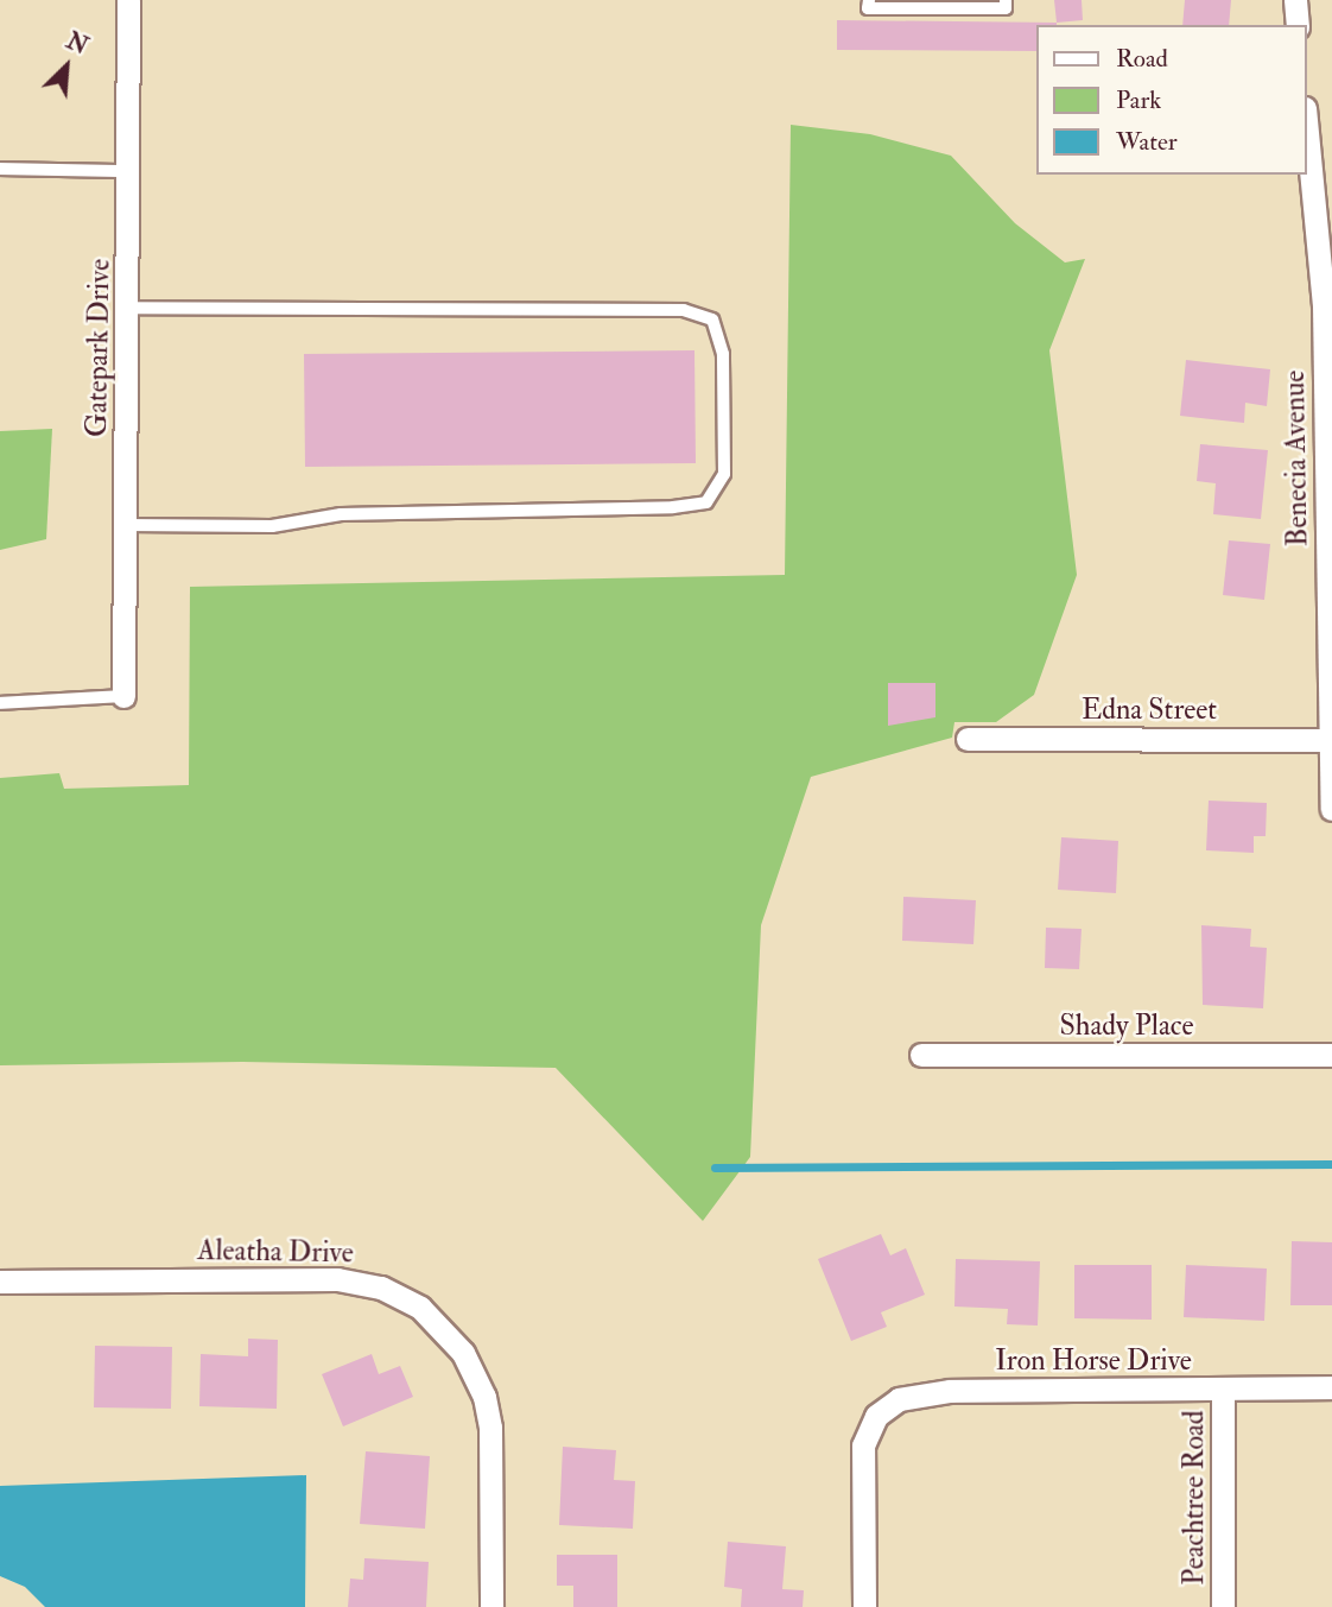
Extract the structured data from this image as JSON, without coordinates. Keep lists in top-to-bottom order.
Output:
{
  "streets": {
    "street": [
      "Gatepark Drive",
      "Benecia Avenue",
      "Edna Street",
      "Shady Place",
      "Aleatha Drive",
      "Iron Horse Drive",
      "Peachtree Road"
    ]
  },
  "crossings": [
    ["Benecia Avenue", "Edna Street"],
    ["Iron Horse Drive", "Peachtree Road"]
  ],
  "legend": ["Road", "Park", "Water"],
  "north": "top right"
}
